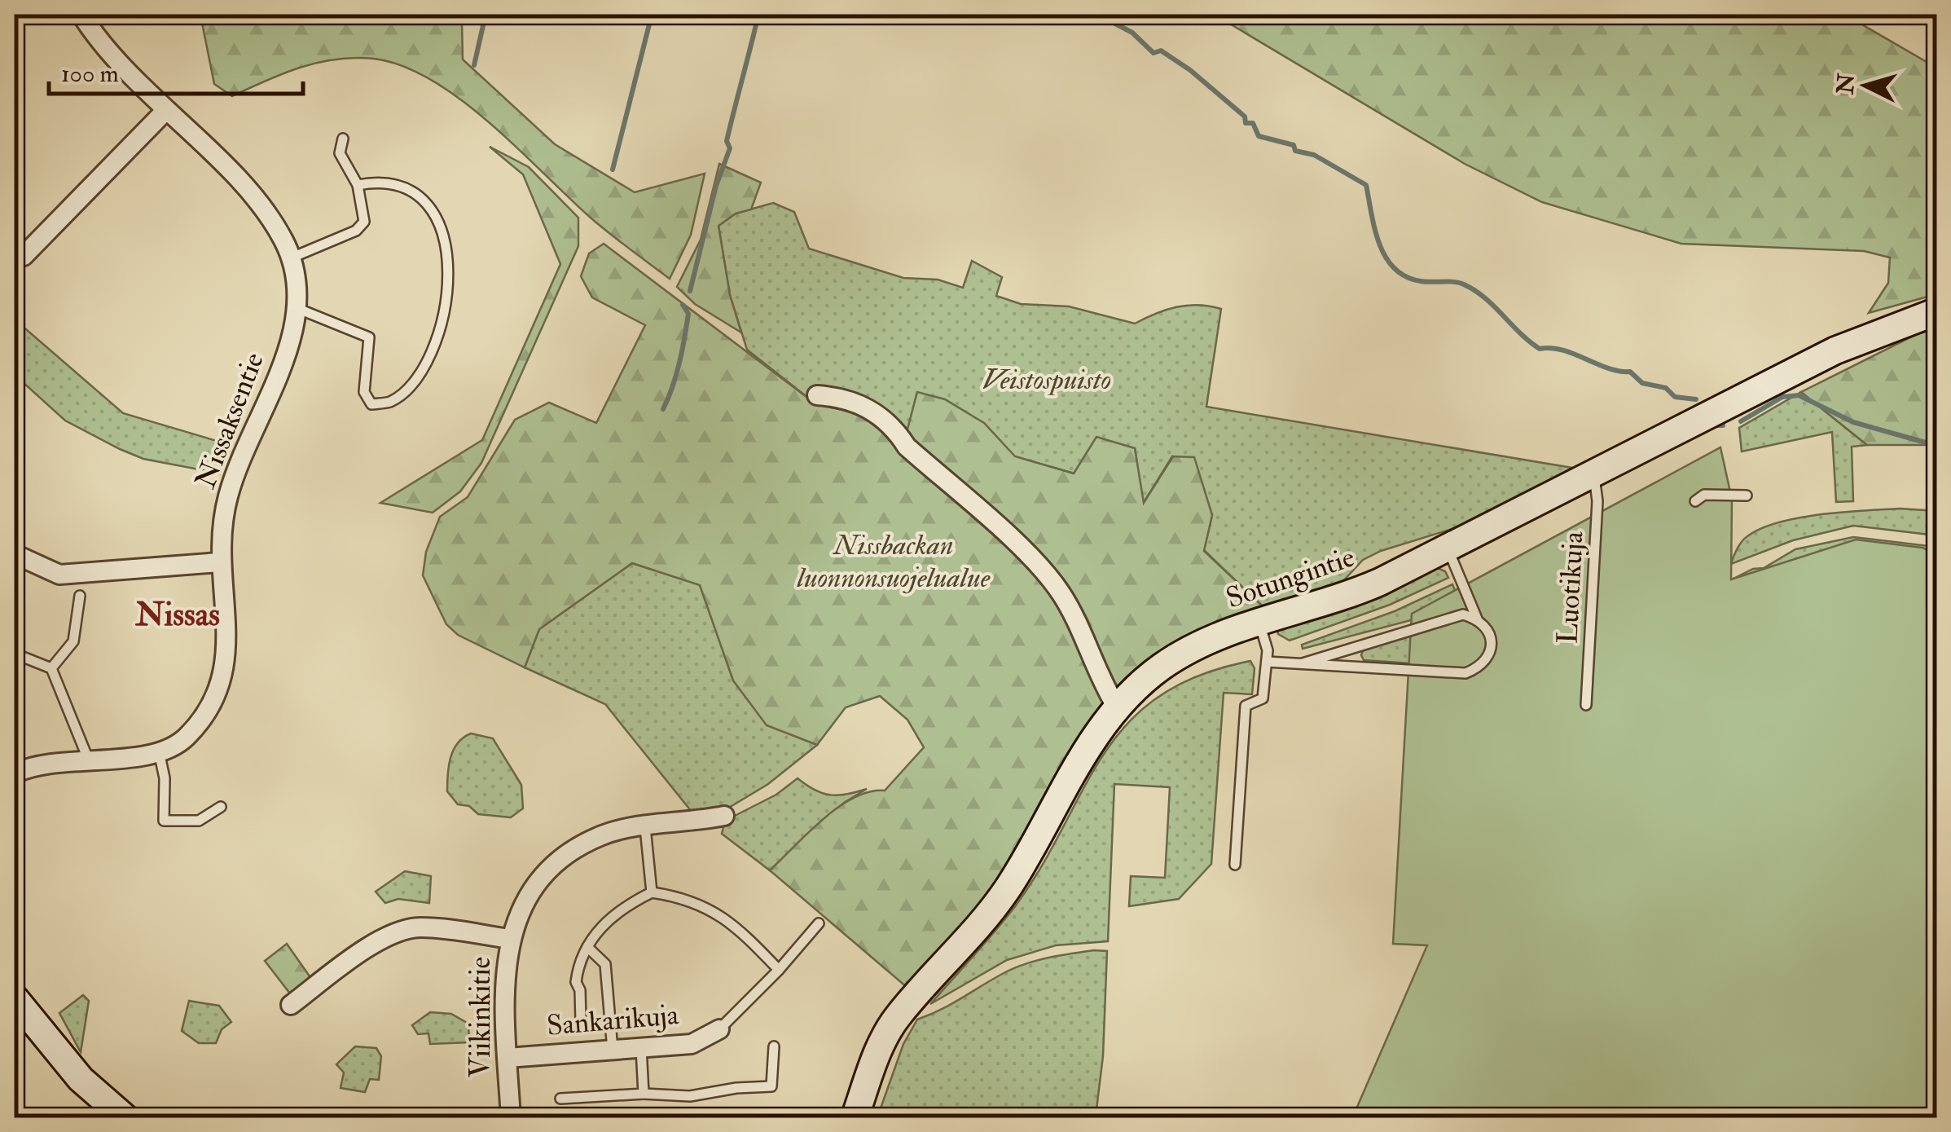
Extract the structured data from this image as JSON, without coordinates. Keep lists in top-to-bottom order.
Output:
{
  "streets": {
    "street": [
      "Nissaksentie",
      "Sotungintie",
      "Viikinkitie",
      "Sankarikuja"
    ],
    "lane": ["Luotikuja"]
  },
  "crossings": [
    ["Sotungintie", "Luotikuja"],
    ["Viikinkitie", "Sankarikuja"]
  ],
  "districts": ["Nissas"],
  "parks": ["Veistospuisto", "Nissbackan luonnonsuojelualue"],
  "scale_bar": "100 m",
  "north": "left"
}
